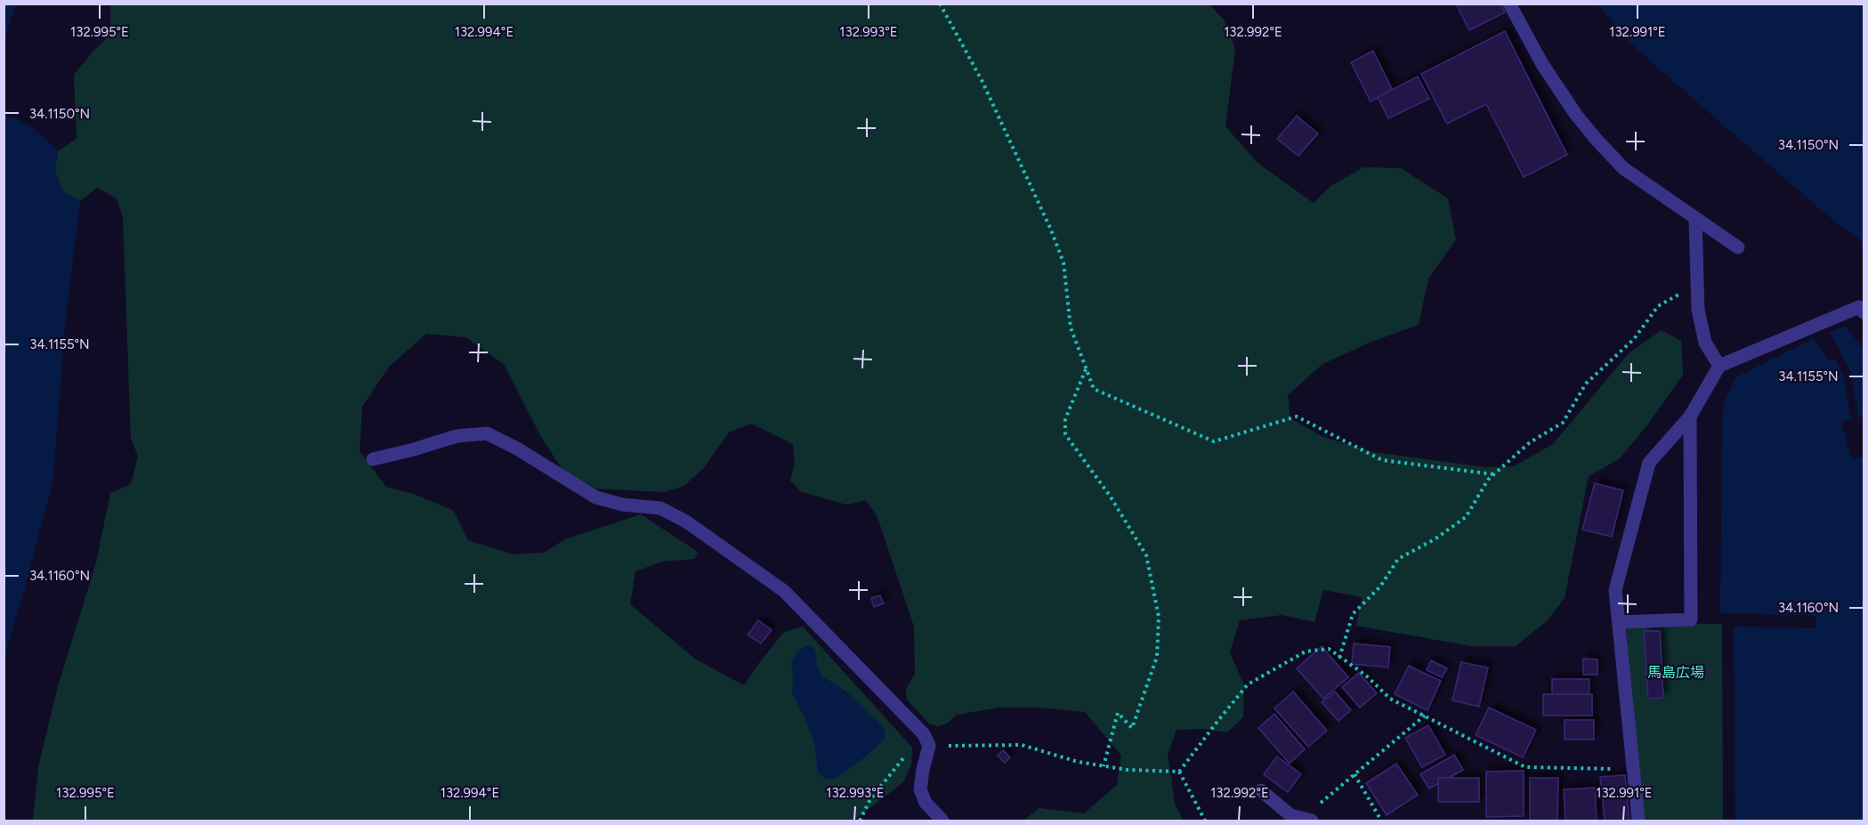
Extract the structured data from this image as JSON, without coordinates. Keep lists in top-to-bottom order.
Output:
{
  "parks": ["馬島広場"],
  "coordinates": [
    "132.995°E",
    "132.994°E",
    "132.993°E",
    "132.992°E",
    "132.991°E",
    "34.1150°N",
    "34.1155°N",
    "34.1160°N"
  ]
}
